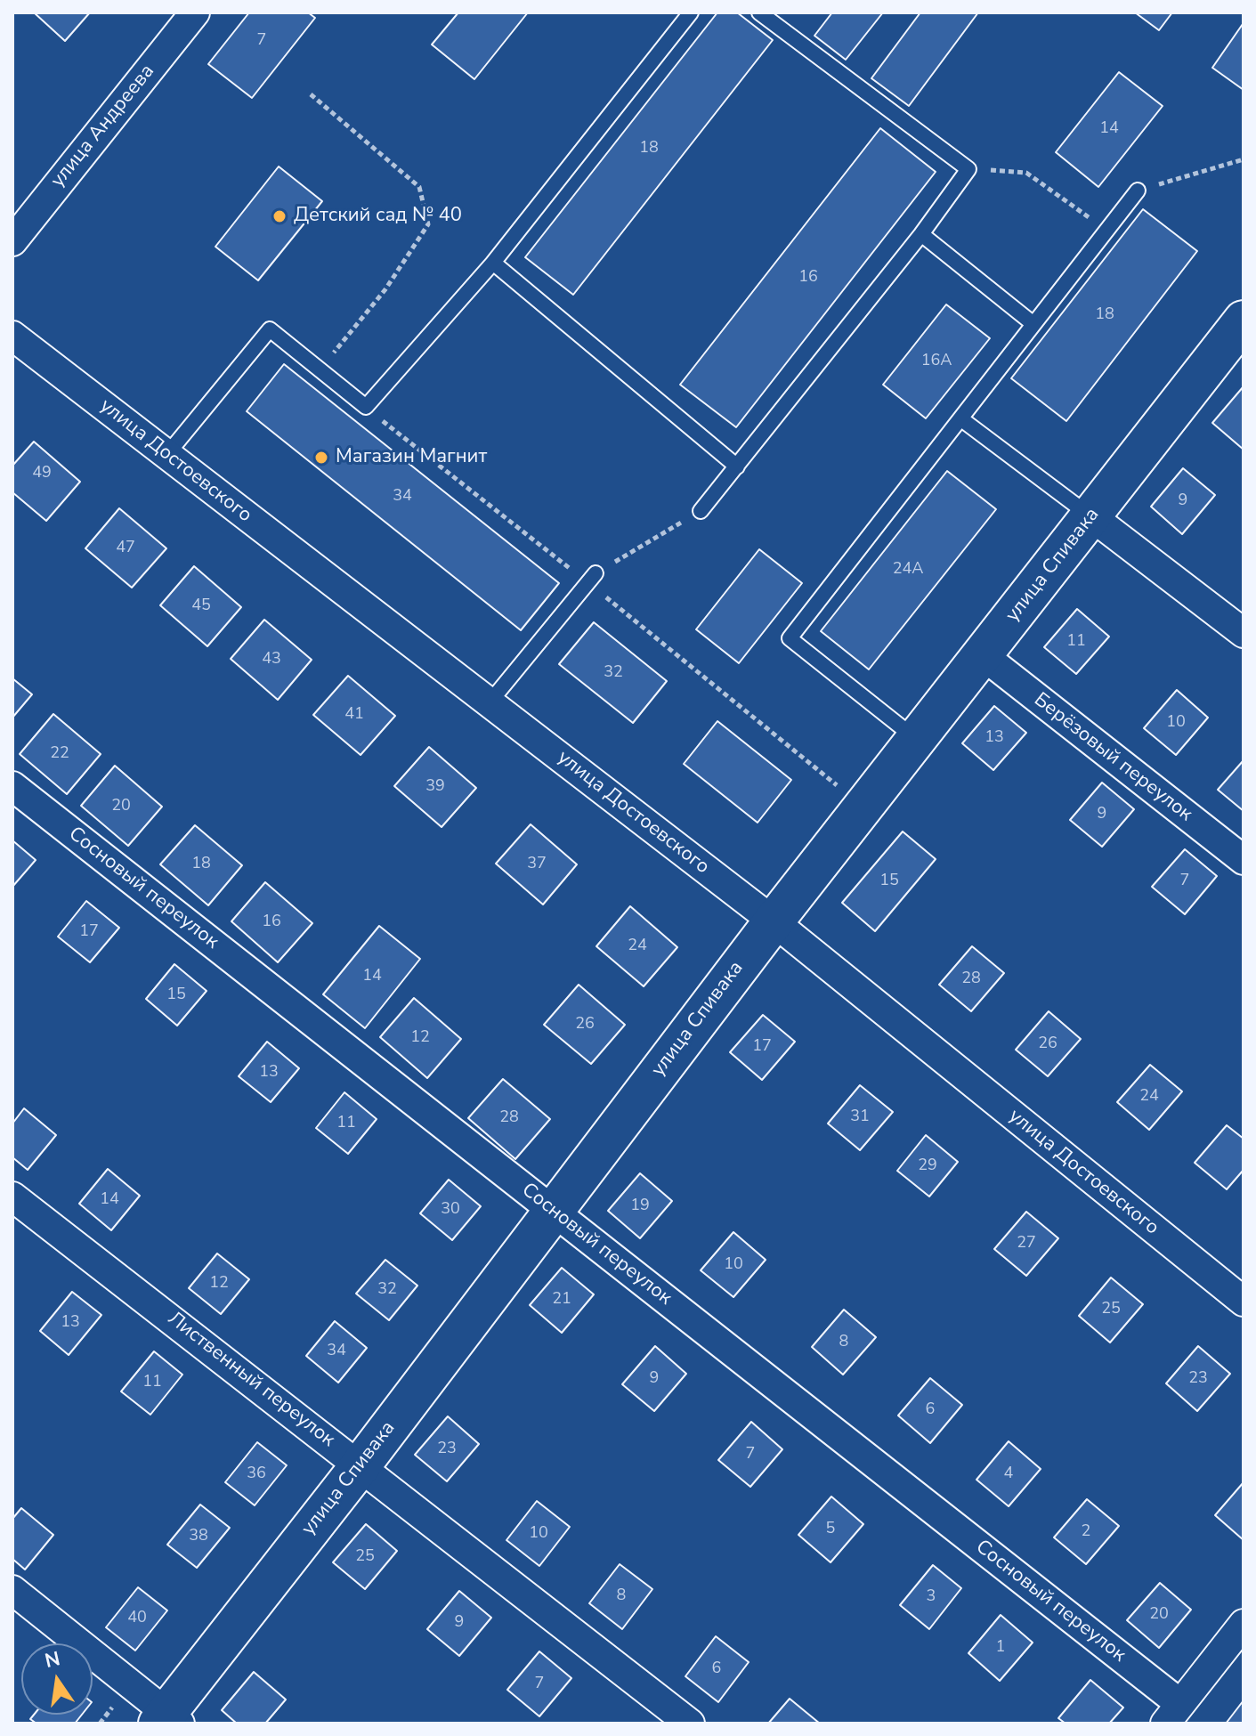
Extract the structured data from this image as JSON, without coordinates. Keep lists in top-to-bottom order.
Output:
{
  "streets": {
    "street": [
      "улица Андреева",
      "улица Достоевского",
      "улица Спивака",
      "Берёзовый переулок",
      "Сосновый переулок",
      "Лиственный переулок"
    ]
  },
  "crossings": [
    ["улица Достоевского", "улица Спивака"],
    ["улица Спивака", "Берёзовый переулок"],
    ["улица Спивака", "Сосновый переулок"],
    ["улица Спивака", "Лиственный переулок"]
  ],
  "places": ["Детский сад № 40", "Магазин Магнит"],
  "house_numbers": [
    "7",
    "14",
    "18",
    "16",
    "18",
    "16А",
    "49",
    "34",
    "9",
    "47",
    "24А",
    "45",
    "11",
    "43",
    "32",
    "41",
    "10",
    "13",
    "22",
    "39",
    "20",
    "9",
    "18",
    "37",
    "15",
    "7",
    "16",
    "17",
    "24",
    "14",
    "28",
    "15",
    "26",
    "12",
    "26",
    "17",
    "13",
    "24",
    "31",
    "28",
    "11",
    "29",
    "14",
    "19",
    "30",
    "27",
    "10",
    "12",
    "32",
    "21",
    "25",
    "13",
    "8",
    "34",
    "9",
    "23",
    "11",
    "6",
    "23",
    "7",
    "36",
    "4",
    "5",
    "2",
    "10",
    "38",
    "25",
    "8",
    "3",
    "20",
    "40",
    "9",
    "1",
    "6",
    "7"
  ],
  "north": "top"
}
